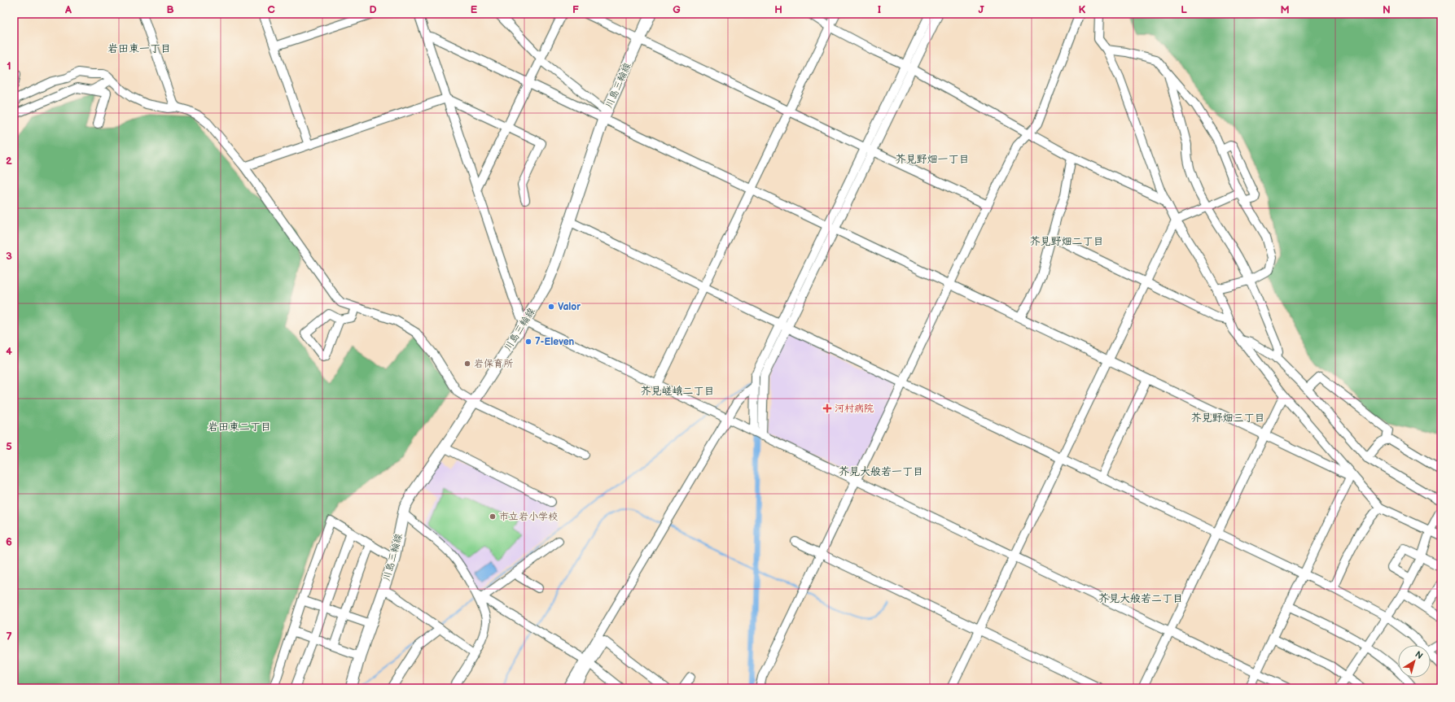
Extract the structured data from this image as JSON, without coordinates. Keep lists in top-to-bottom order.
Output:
{
  "streets": {
    "main road": ["川島三輪線"]
  },
  "districts": [
    "岩田東一丁目",
    "芥見野畑一丁目",
    "芥見野畑二丁目",
    "芥見嵯峨二丁目",
    "芥見野畑三丁目",
    "岩田東二丁目",
    "芥見大般若一丁目",
    "芥見大般若二丁目"
  ],
  "places": {
    "other": [
      "Valor",
      "7-Eleven",
      "岩保育所",
      "市立岩小学校"
    ],
    "health": ["河村病院"]
  },
  "north": "top right",
  "grid": {
    "columns": [
      "A",
      "B",
      "C",
      "D",
      "E",
      "F",
      "G",
      "H",
      "I",
      "J",
      "K",
      "L",
      "M",
      "N"
    ],
    "rows": [
      "1",
      "2",
      "3",
      "4",
      "5",
      "6",
      "7"
    ]
  }
}
